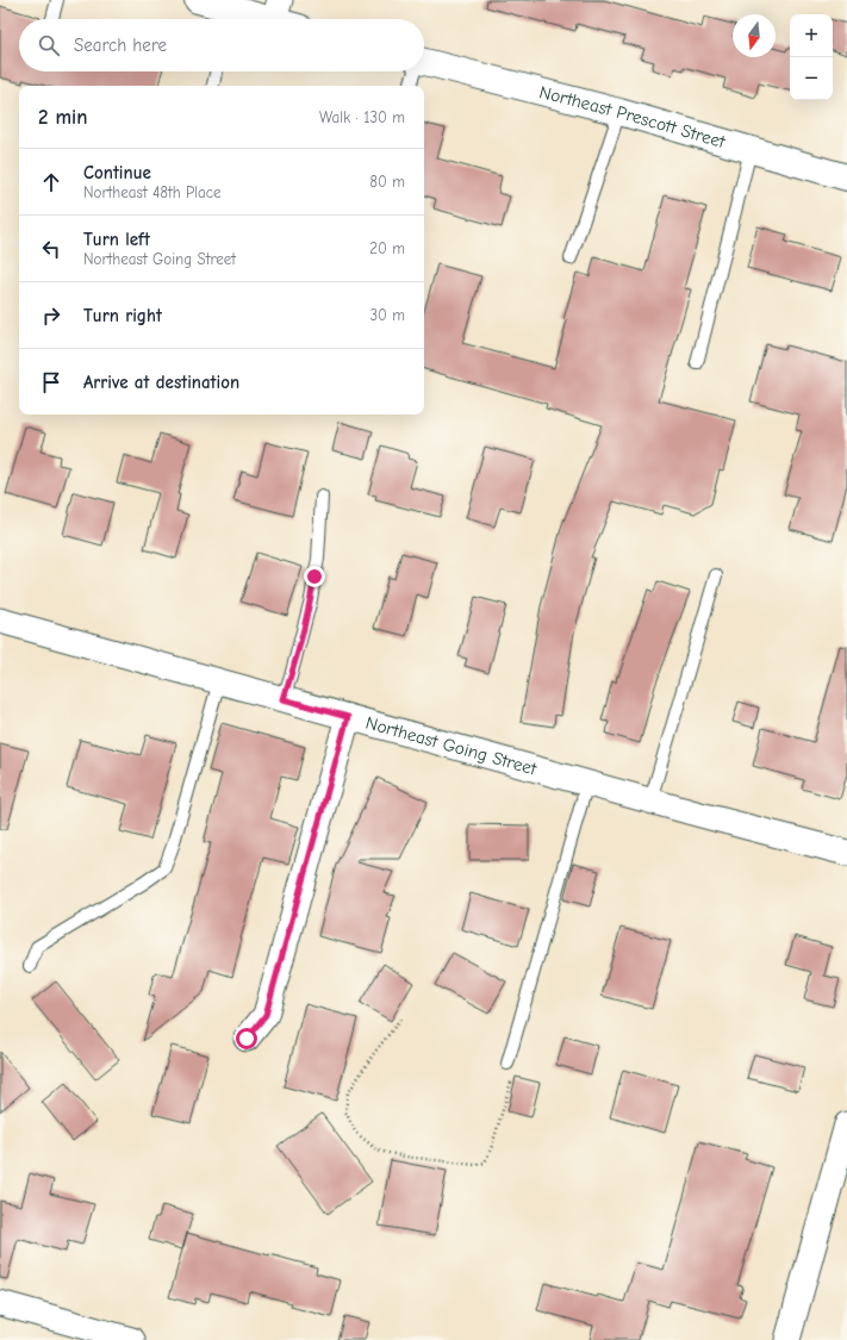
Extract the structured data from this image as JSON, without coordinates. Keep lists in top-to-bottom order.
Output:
{
  "streets": {
    "street": ["Northeast Prescott Street", "Northeast Going Street"]
  },
  "north": "bottom",
  "page": {
    "map_buttons": ["+", "−"],
    "search": "Search here",
    "heading": ["2 min", "Walk · 130 m"],
    "list": [
      ["Continue", "Northeast 48th Place", "80 m"],
      ["Turn left", "Northeast Going Street", "20 m"],
      ["Turn right", "30 m"],
      "Arrive at destination"
    ]
  }
}
